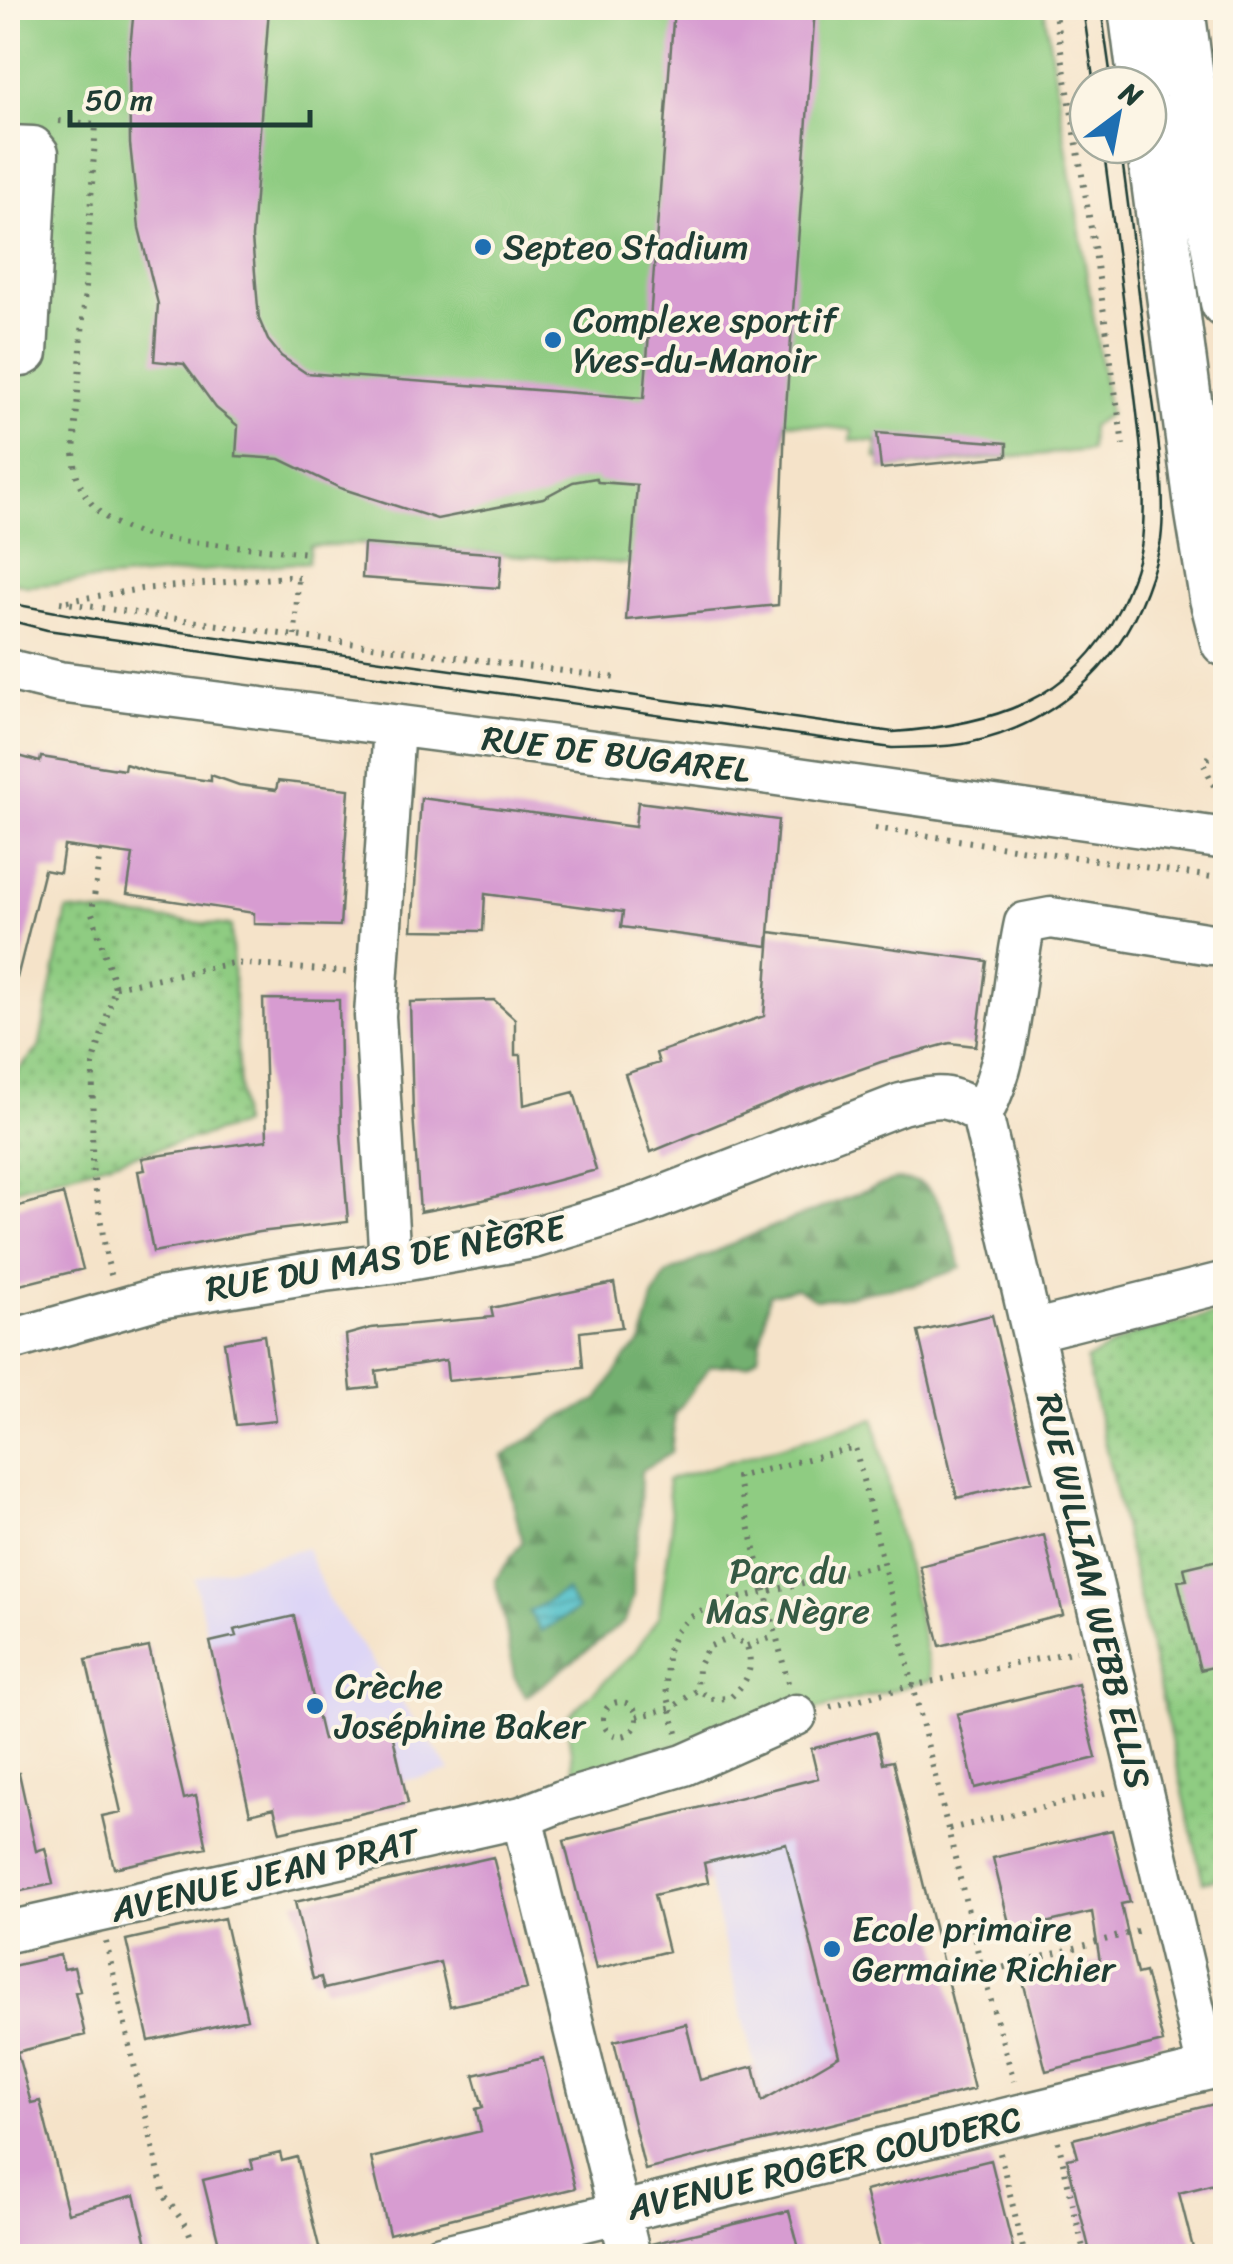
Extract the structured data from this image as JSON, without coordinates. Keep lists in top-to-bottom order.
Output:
{
  "streets": {
    "street": [
      "RUE DE BUGAREL",
      "RUE DU MAS DE NÈGRE",
      "RUE WILLIAM WEBB ELLIS",
      "AVENUE JEAN PRAT",
      "AVENUE ROGER COUDERC"
    ]
  },
  "crossings": [
    ["RUE DU MAS DE NÈGRE", "RUE WILLIAM WEBB ELLIS"],
    ["RUE WILLIAM WEBB ELLIS", "AVENUE ROGER COUDERC"]
  ],
  "parks": ["Parc du Mas Nègre"],
  "places": [
    "Septeo Stadium",
    "Complexe sportif Yves-du-Manoir",
    "Crèche Joséphine Baker",
    "Ecole primaire Germaine Richier"
  ],
  "scale_bar": "50 m",
  "north": "top right"
}
